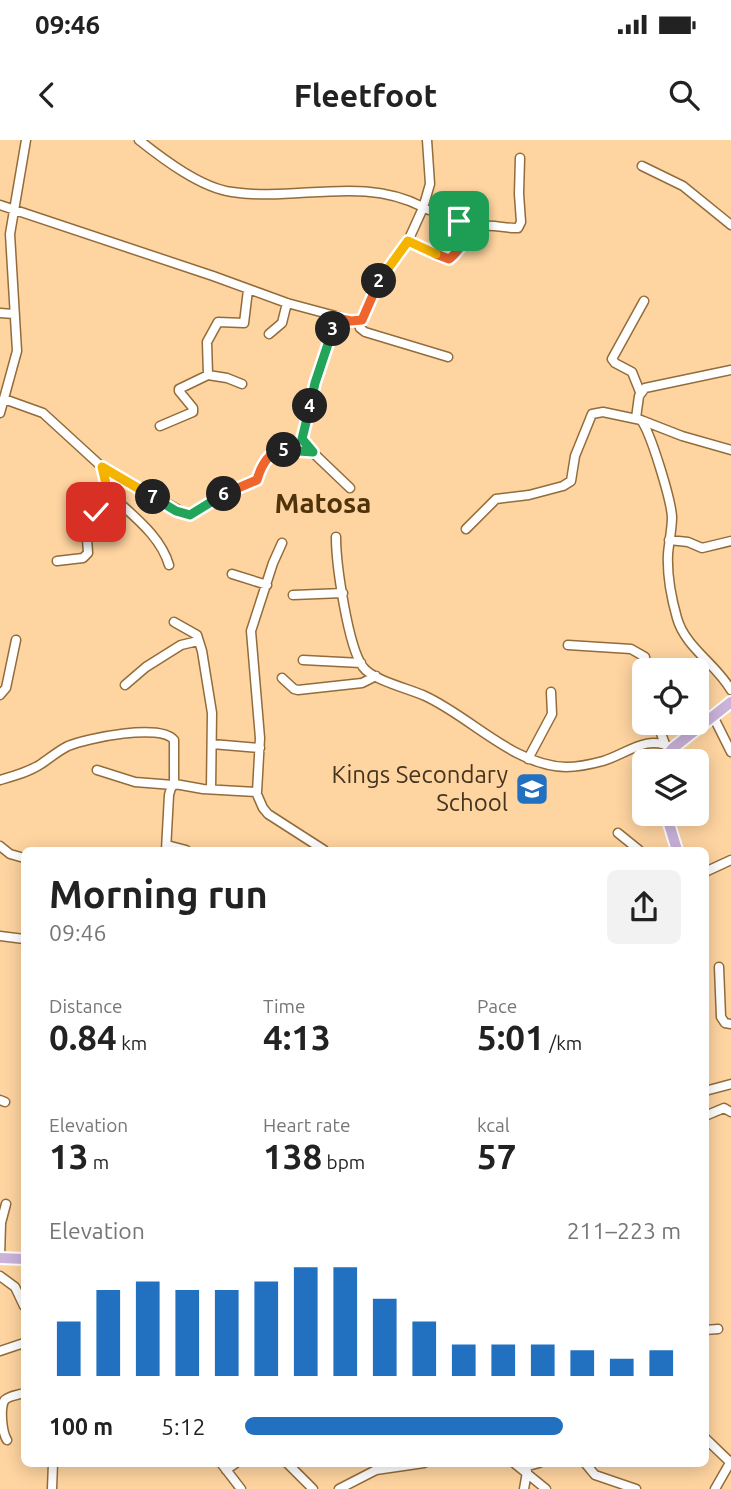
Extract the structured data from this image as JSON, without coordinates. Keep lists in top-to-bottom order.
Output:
{
  "districts": ["Matosa"],
  "places": {
    "school or university": ["Kings Secondary School"]
  },
  "page": {
    "status": "09:46",
    "header": "Fleetfoot",
    "pins": [
      "2",
      "3",
      "4",
      "5",
      "6",
      "7"
    ],
    "heading": ["Morning run", "09:46"],
    "stats": [
      ["Distance", "0.84 km"],
      ["Time", "4:13"],
      ["Pace", "5:01 /km"],
      ["Elevation", "13 m"],
      ["Heart rate", "138 bpm"],
      ["kcal", "57"]
    ],
    "chart": ["Elevation", "211–223 m"],
    "list": [
      {
        "name": "100 m",
        "note": "5:12"
      }
    ]
  }
}
